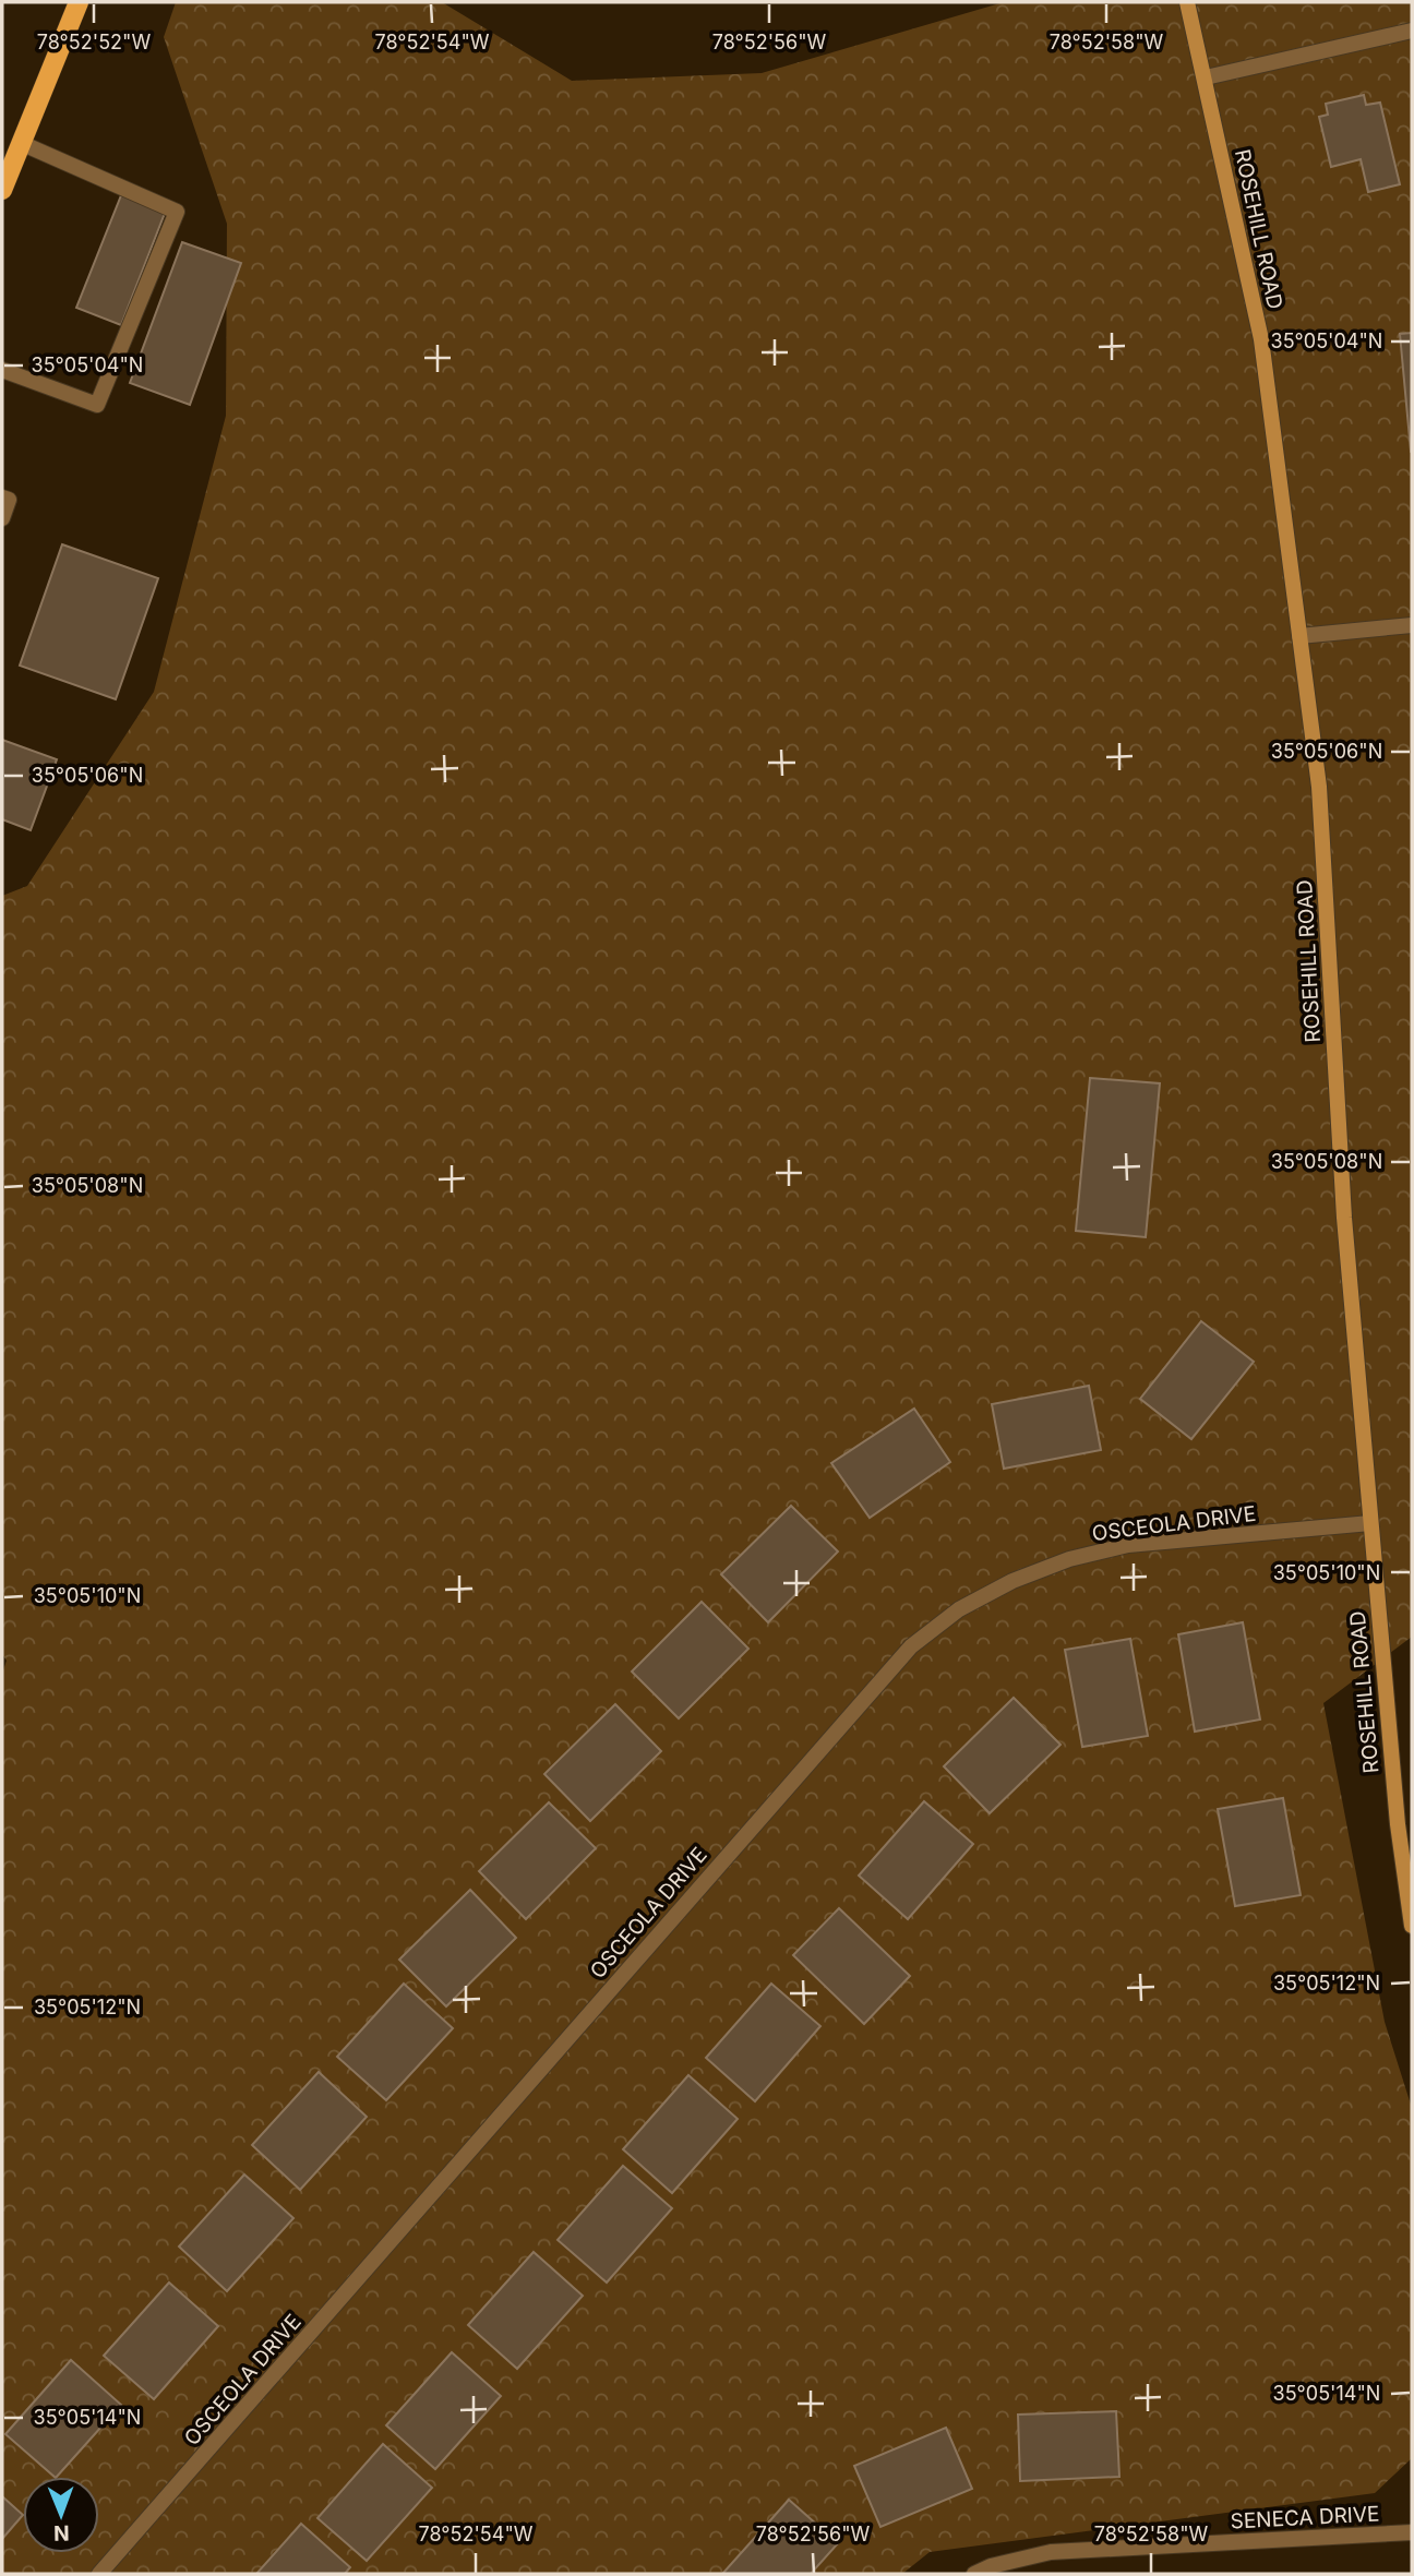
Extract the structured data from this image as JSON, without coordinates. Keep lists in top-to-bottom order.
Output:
{
  "streets": {
    "main road": ["ROSEHILL ROAD"],
    "street": ["OSCEOLA DRIVE", "SENECA DRIVE"]
  },
  "crossings": [
    ["ROSEHILL ROAD", "OSCEOLA DRIVE"]
  ],
  "north": "bottom",
  "coordinates": [
    "78°52'52\"W",
    "78°52'54\"W",
    "78°52'56\"W",
    "78°52'58\"W",
    "35°05'04\"N",
    "35°05'06\"N",
    "35°05'08\"N",
    "35°05'10\"N",
    "35°05'12\"N",
    "35°05'14\"N"
  ]
}
